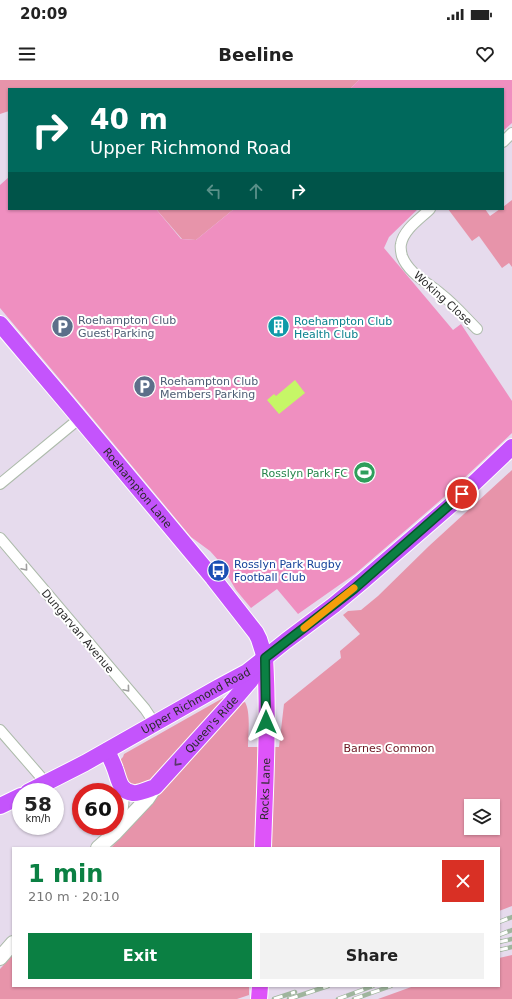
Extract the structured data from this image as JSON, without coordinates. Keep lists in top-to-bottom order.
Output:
{
  "streets": {
    "highway": ["Roehampton Lane", "Upper Richmond Road", "Queen's Ride"],
    "main road": ["Rocks Lane"],
    "street": ["Woking Close", "Dungarvan Avenue"]
  },
  "crossings": [
    ["Roehampton Lane", "Upper Richmond Road"],
    ["Roehampton Lane", "Queen's Ride"],
    ["Roehampton Lane", "Rocks Lane"],
    ["Dungarvan Avenue", "Upper Richmond Road"],
    ["Upper Richmond Road", "Queen's Ride"],
    ["Upper Richmond Road", "Rocks Lane"],
    ["Queen's Ride", "Rocks Lane"]
  ],
  "one_way": ["Dungarvan Avenue", "Queen's Ride"],
  "parks": ["Barnes Common"],
  "places": {
    "parking": ["Roehampton Club Guest Parking", "Roehampton Club Members Parking"],
    "building": ["Roehampton Club Health Club"],
    "sports": ["Rosslyn Park FC"],
    "bus stop": ["Rosslyn Park Rugby Football Club"]
  },
  "page": {
    "status": "20:09",
    "header": "Beeline",
    "turn": ["40 m", "Upper Richmond Road"],
    "speed": "58 km/h",
    "limit": "60",
    "heading": ["1 min", "210 m · 20:10"],
    "buttons": ["Exit", "Share"]
  }
}
